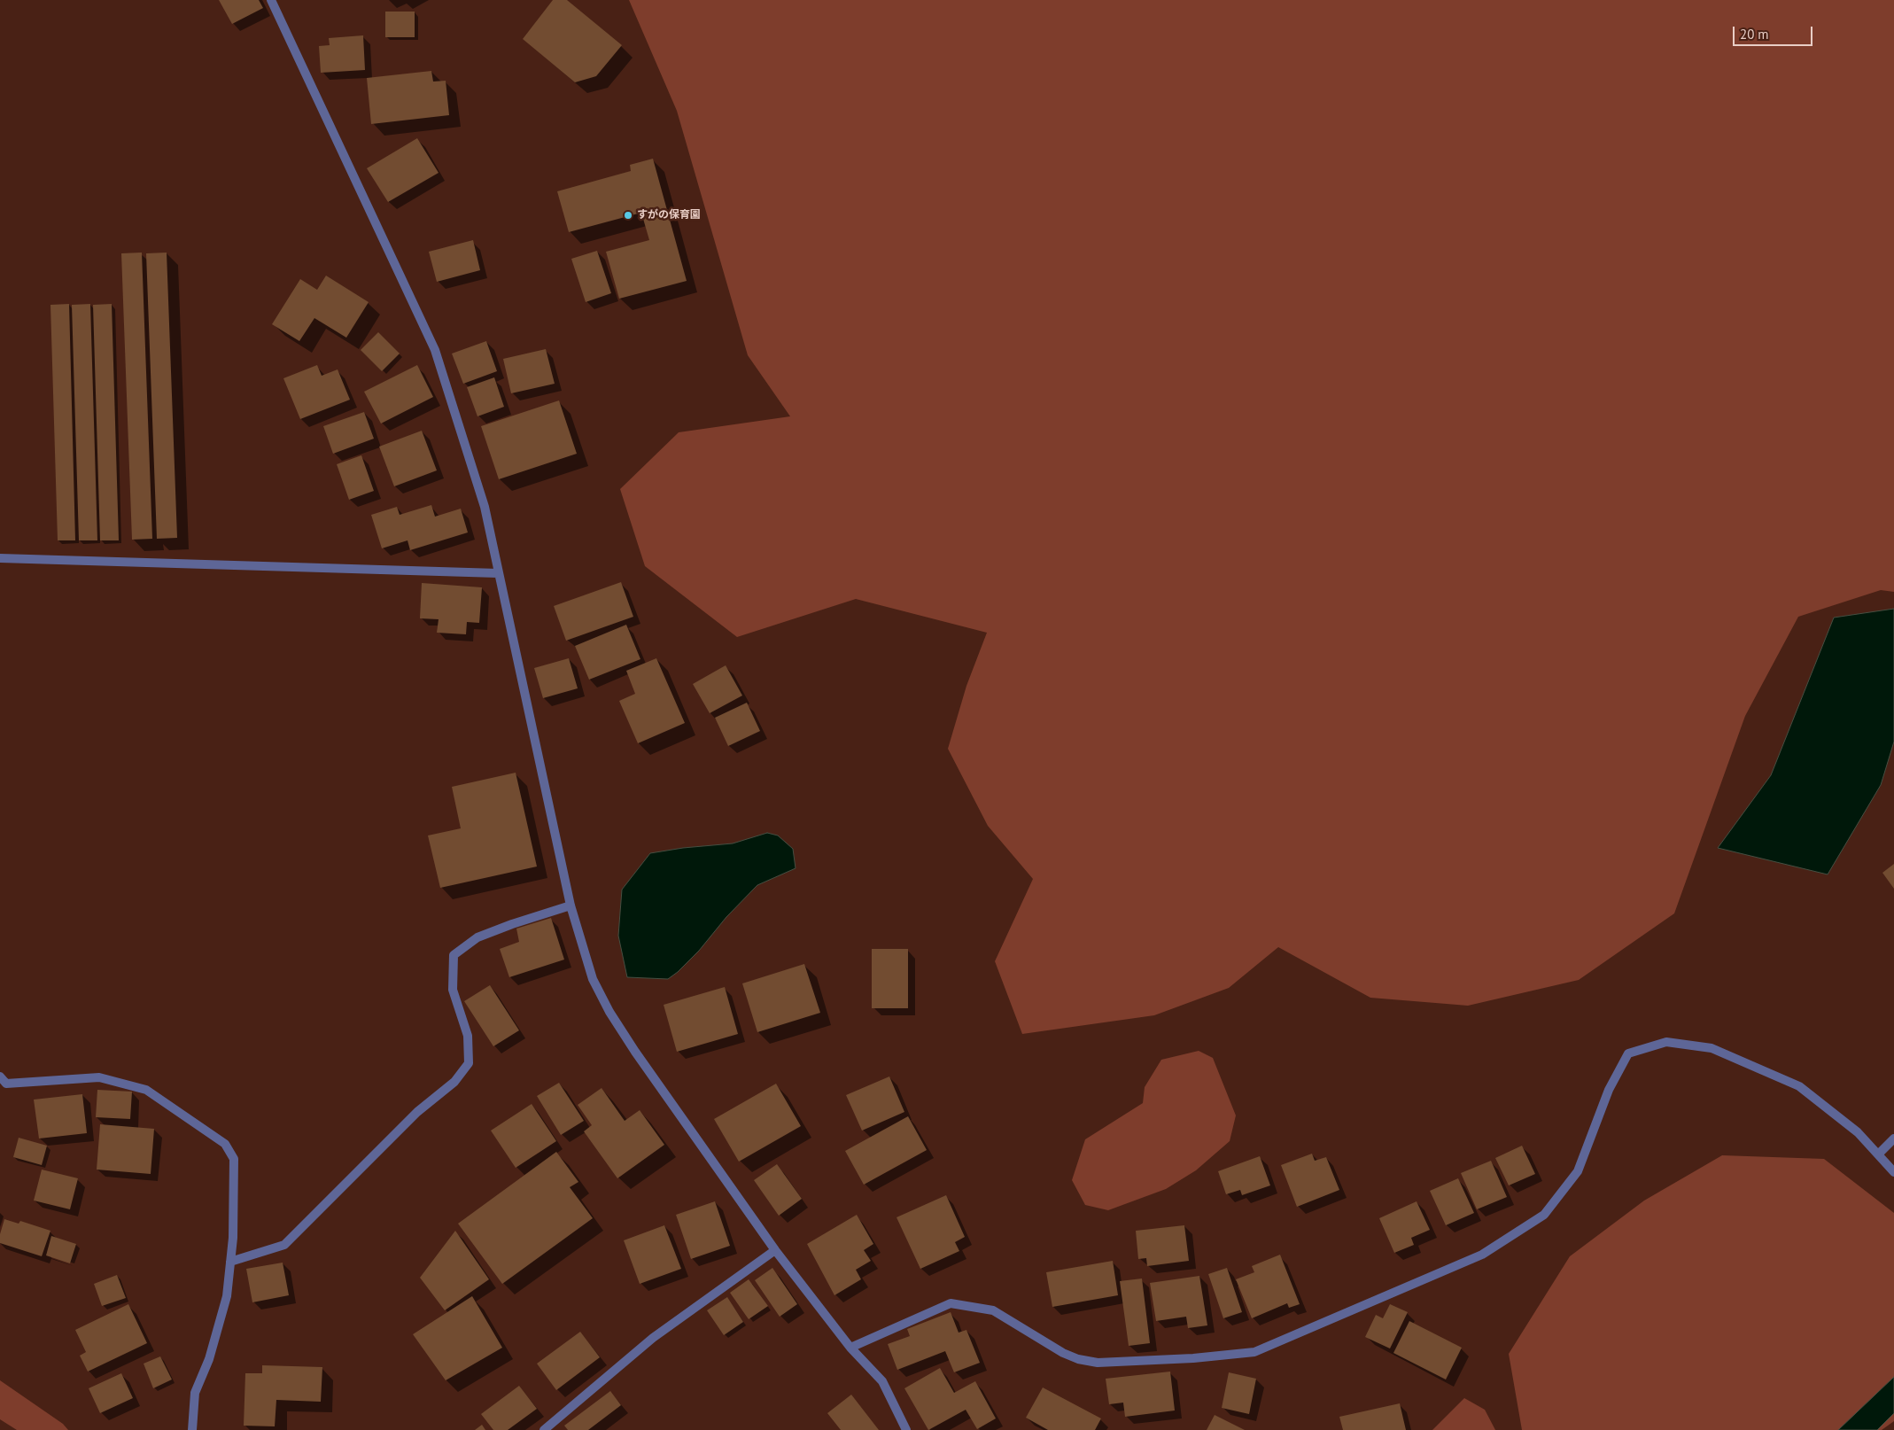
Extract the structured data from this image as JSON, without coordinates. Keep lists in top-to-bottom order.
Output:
{
  "places": ["すがの保育園"],
  "scale_bar": "20 m"
}
